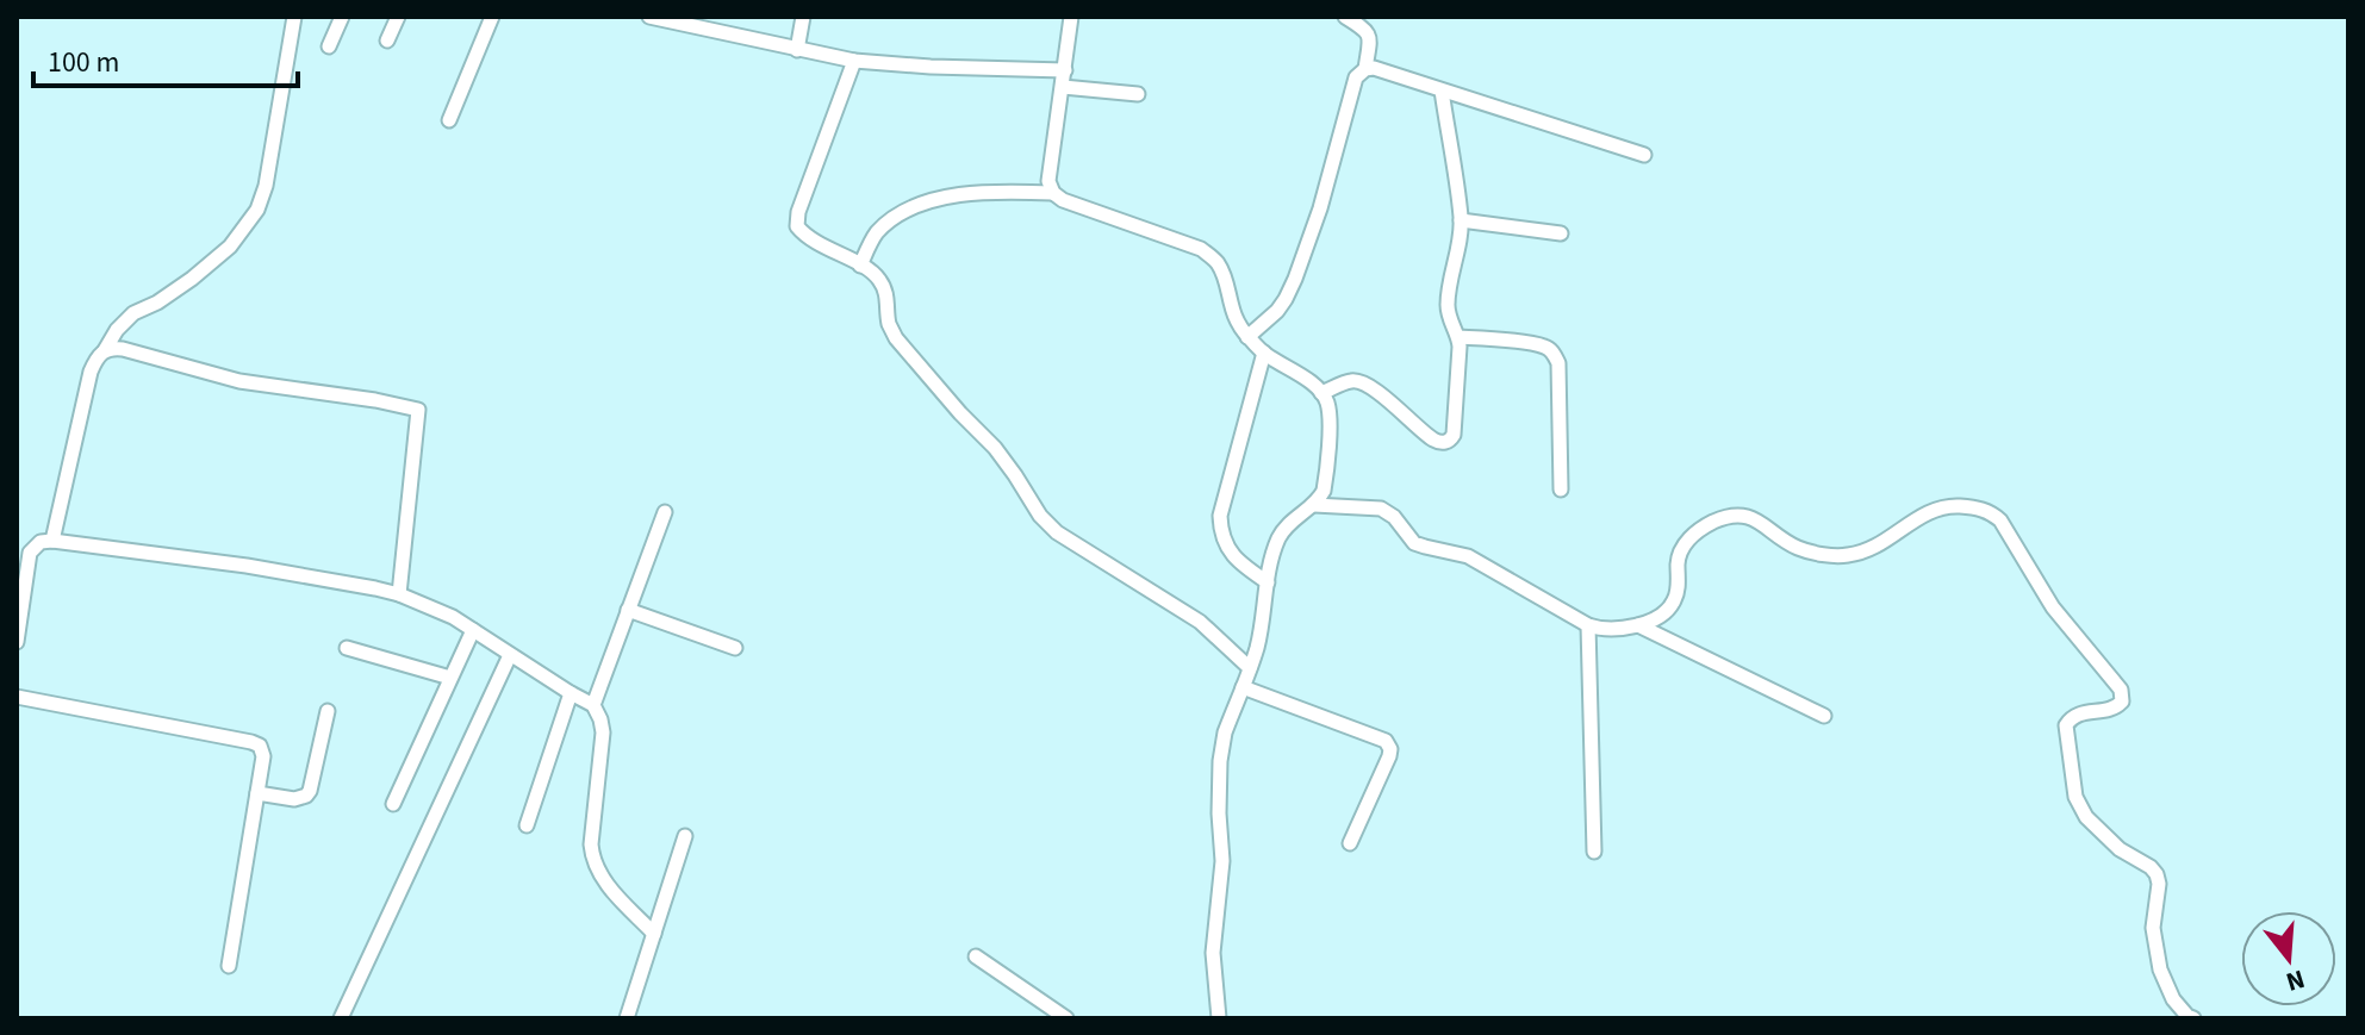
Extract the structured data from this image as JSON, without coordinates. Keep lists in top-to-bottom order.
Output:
{
  "scale_bar": "100 m",
  "north": "bottom"
}
